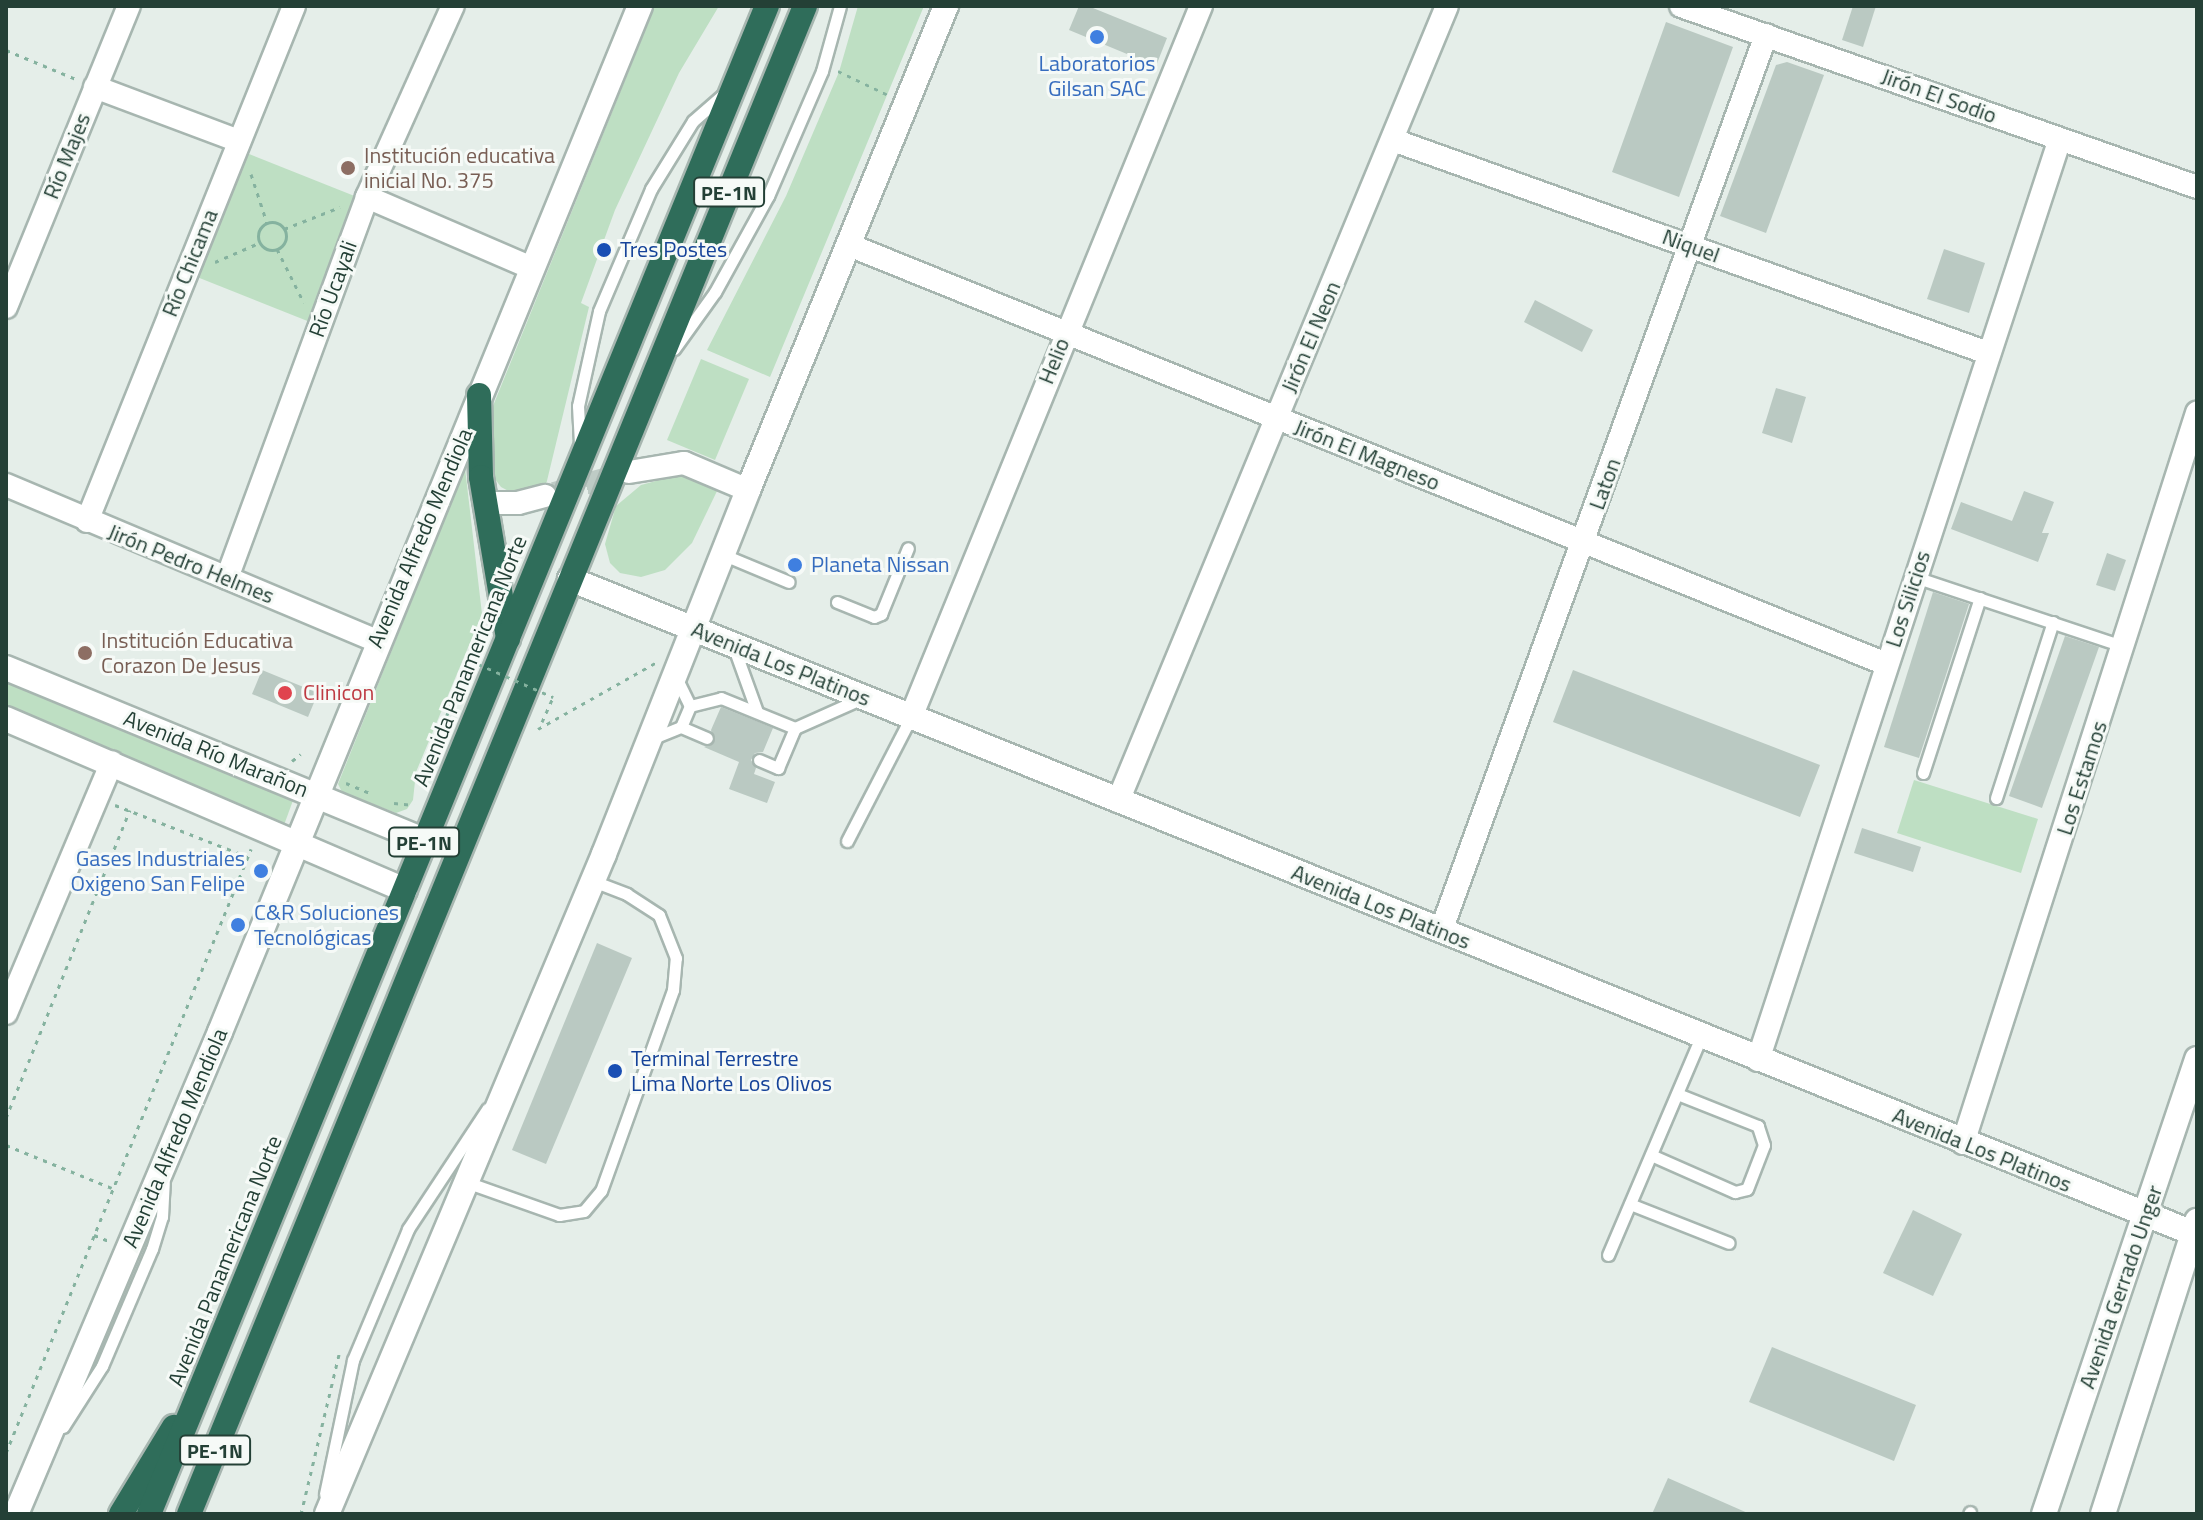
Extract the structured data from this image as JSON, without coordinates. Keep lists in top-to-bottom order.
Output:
{
  "streets": {
    "highway": ["PE-1N", "Avenida Panamericana Norte"],
    "main road": [
      "Avenida Alfredo Mendiola",
      "Avenida Los Platinos",
      "Avenida Río Marañon",
      "Avenida Gerrado Unger"
    ],
    "street": [
      "Jirón El Sodio",
      "Río Majes",
      "Niquel",
      "Río Chicama",
      "Río Ucayali",
      "Jirón El Neon",
      "Helio",
      "Jirón El Magneso",
      "Laton",
      "Jirón Pedro Helmes",
      "Los Silicios",
      "Los Estamos"
    ]
  },
  "crossings": [
    ["Jirón El Sodio", "Laton"],
    ["Jirón El Sodio", "Los Silicios"],
    ["PE-1N", "Avenida Los Platinos"],
    ["Niquel", "Jirón El Neon"],
    ["Niquel", "Laton"],
    ["Niquel", "Los Silicios"],
    ["Río Chicama", "Jirón Pedro Helmes"],
    ["Río Ucayali", "Jirón Pedro Helmes"],
    ["Jirón El Neon", "Jirón El Magneso"],
    ["Jirón El Neon", "Avenida Los Platinos"],
    ["Helio", "Jirón El Magneso"],
    ["Helio", "Avenida Los Platinos"],
    ["Jirón El Magneso", "Laton"],
    ["Jirón El Magneso", "Los Silicios"],
    ["Laton", "Avenida Los Platinos"],
    ["Avenida Alfredo Mendiola", "Jirón Pedro Helmes"],
    ["Avenida Alfredo Mendiola", "Avenida Río Marañon"],
    ["Los Silicios", "Avenida Los Platinos"],
    ["Avenida Panamericana Norte", "Avenida Río Marañon"],
    ["Avenida Los Platinos", "Los Estamos"],
    ["Avenida Los Platinos", "Avenida Gerrado Unger"]
  ],
  "places": [
    "Laboratorios Gilsan SAC",
    "Institución educativa inicial No. 375",
    "Tres Postes",
    "Planeta Nissan",
    "Institución Educativa Corazon De Jesus",
    "Clinicon",
    "Gases Industriales Oxigeno San Felipe",
    "C&R Soluciones Tecnológicas",
    "Terminal Terrestre Lima Norte Los Olivos"
  ]
}
